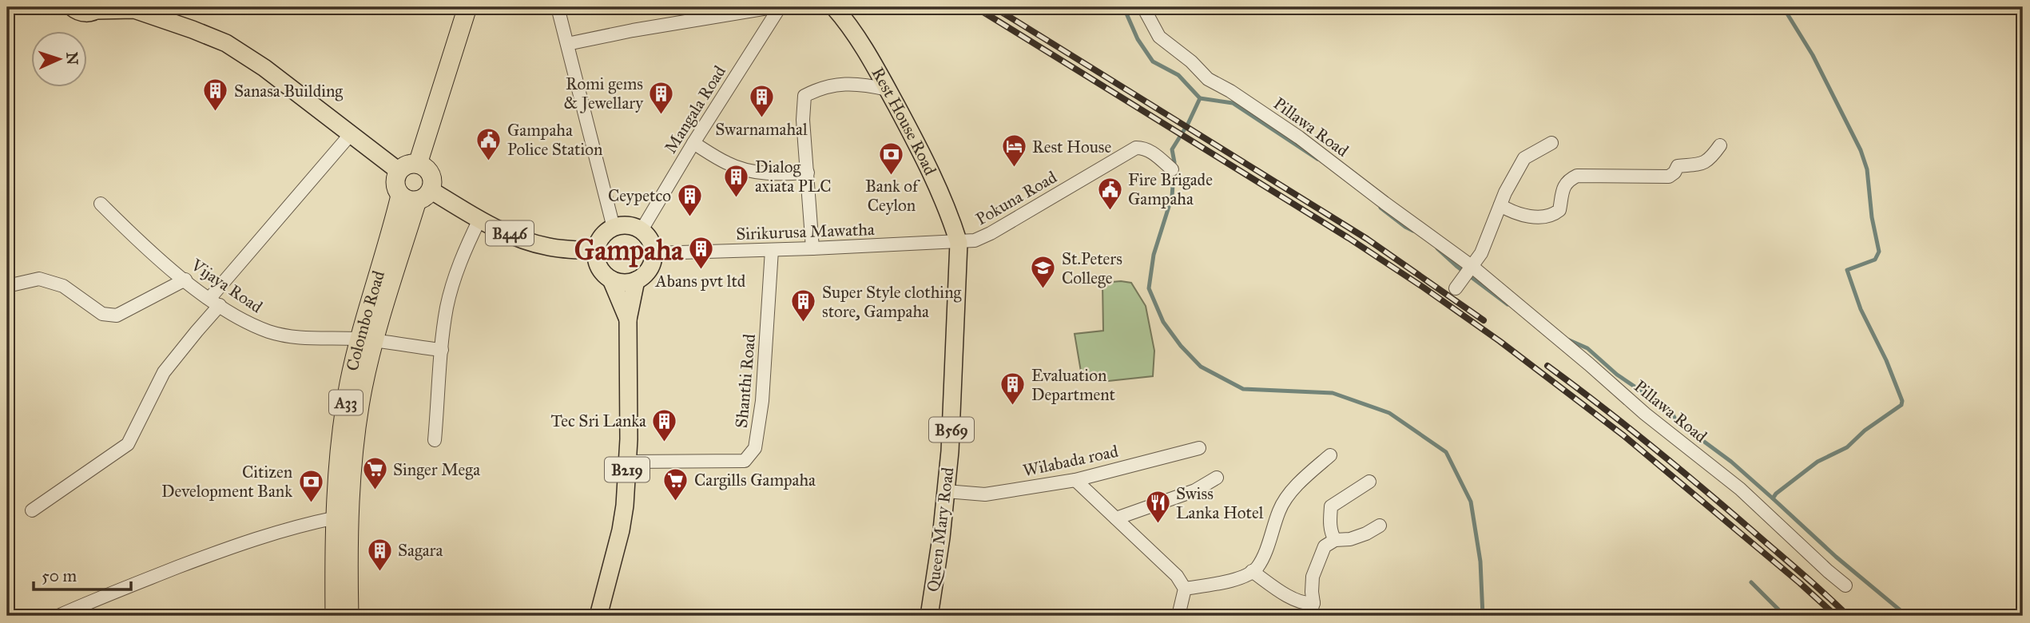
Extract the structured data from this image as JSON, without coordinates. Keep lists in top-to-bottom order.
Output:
{
  "streets": {
    "highway": ["Colombo Road", "A33"],
    "main road": [
      "Rest House Road",
      "B446",
      "B569",
      "B219",
      "Queen Mary Road"
    ],
    "street": [
      "Mangala Road",
      "Pillawa Road",
      "Pokuna Road",
      "Sirikurusa Mawatha",
      "Vijaya Road",
      "Shanthi Road",
      "Wilabada road"
    ]
  },
  "crossings": [
    ["Mangala Road", "Sirikurusa Mawatha"],
    ["Mangala Road", "B446"],
    ["Mangala Road", "B219"],
    ["Rest House Road", "Pokuna Road"],
    ["Rest House Road", "Sirikurusa Mawatha"],
    ["Rest House Road", "Queen Mary Road"],
    ["Pokuna Road", "Sirikurusa Mawatha"],
    ["Pokuna Road", "Queen Mary Road"],
    ["Sirikurusa Mawatha", "B446"],
    ["Sirikurusa Mawatha", "Shanthi Road"],
    ["Sirikurusa Mawatha", "B219"],
    ["Sirikurusa Mawatha", "Queen Mary Road"],
    ["B446", "Colombo Road"],
    ["B446", "B219"],
    ["Vijaya Road", "Colombo Road"],
    ["Shanthi Road", "B219"],
    ["Wilabada road", "Queen Mary Road"]
  ],
  "districts": ["Gampaha"],
  "places": {
    "building": [
      "Sanasa Building",
      "Romi gems & Jewellary",
      "Swarnamahal",
      "Dialog axiata PLC",
      "Ceypetco",
      "Abans pvt ltd",
      "Super Style clothing store, Gampaha",
      "Evaluation Department",
      "Tec Sri Lanka",
      "Sagara"
    ],
    "public building": ["Gampaha Police Station", "Fire Brigade Gampaha"],
    "hotel": ["Rest House"],
    "bank": ["Bank of Ceylon", "Citizen Development Bank"],
    "school or university": ["St.Peters College"],
    "supermarket": ["Singer Mega", "Cargills Gampaha"],
    "restaurant": ["Swiss Lanka Hotel"]
  },
  "scale_bar": "50 m",
  "north": "right"
}
